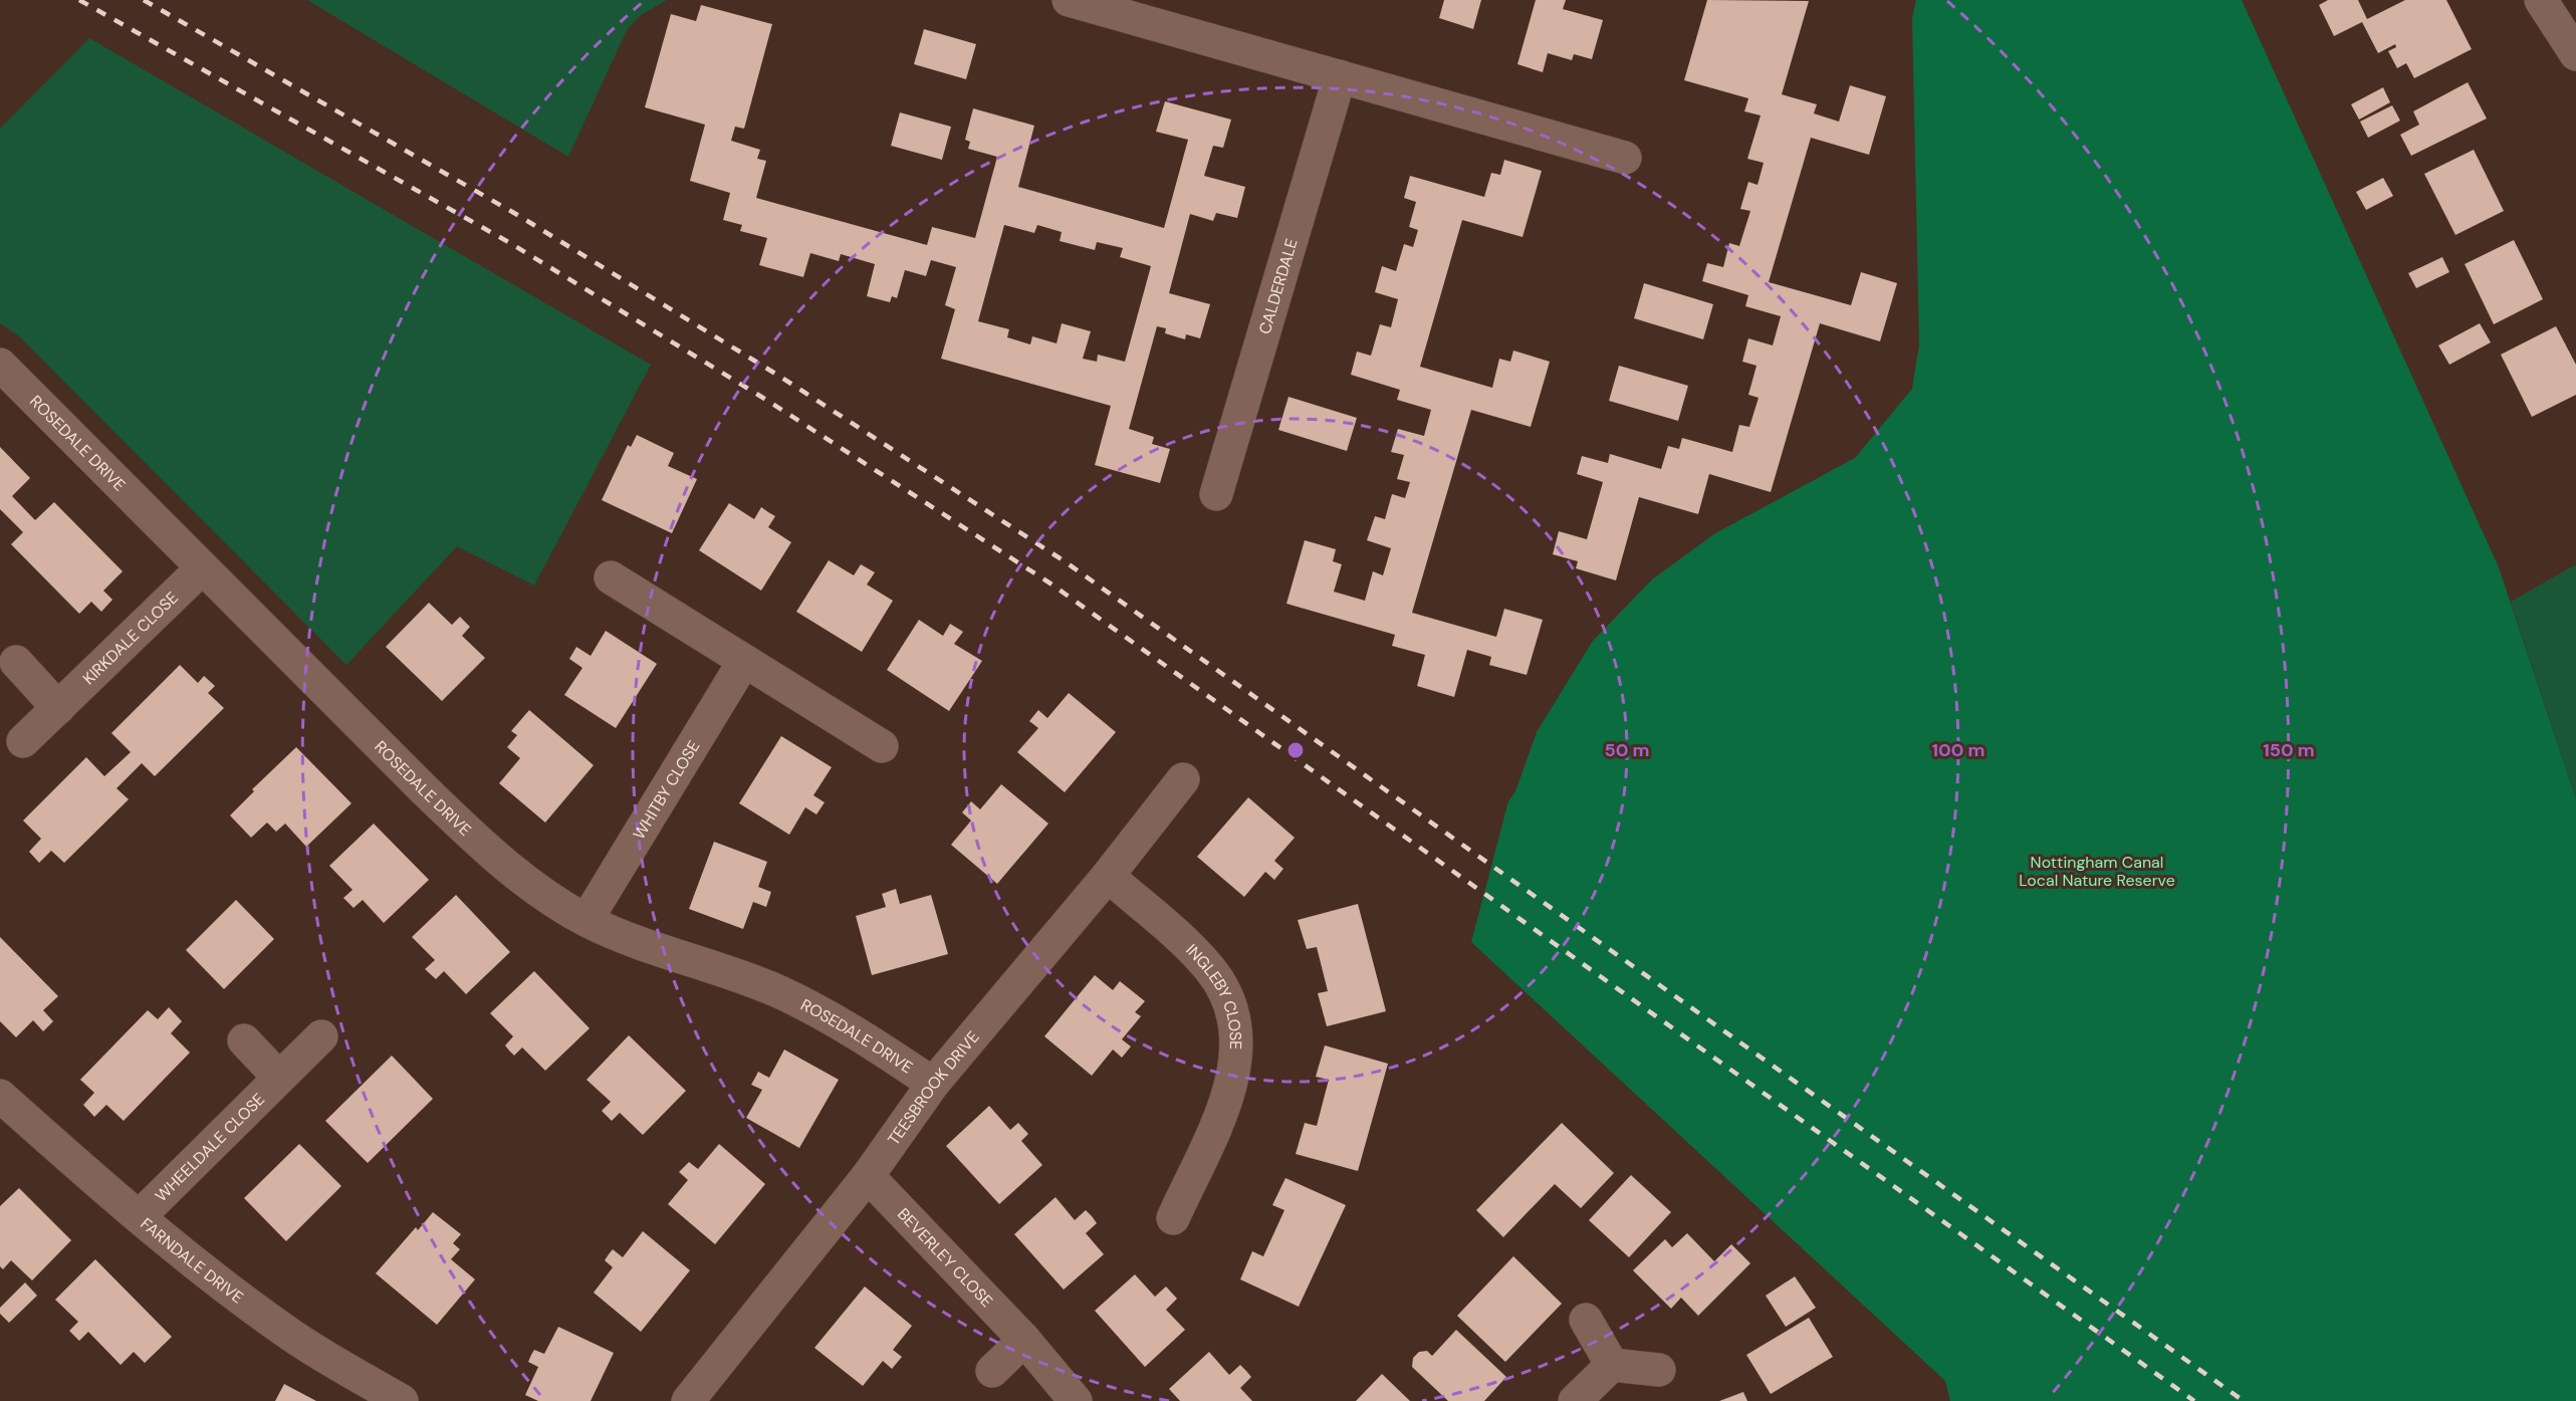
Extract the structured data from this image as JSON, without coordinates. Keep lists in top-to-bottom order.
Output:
{
  "streets": {
    "street": [
      "CALDERDALE",
      "ROSEDALE DRIVE",
      "KIRKDALE CLOSE",
      "WHITBY CLOSE",
      "INGLEBY CLOSE",
      "TEESBROOK DRIVE",
      "WHEELDALE CLOSE",
      "BEVERLEY CLOSE",
      "FARNDALE DRIVE"
    ]
  },
  "crossings": [
    ["ROSEDALE DRIVE", "KIRKDALE CLOSE"],
    ["ROSEDALE DRIVE", "WHITBY CLOSE"],
    ["ROSEDALE DRIVE", "TEESBROOK DRIVE"],
    ["INGLEBY CLOSE", "TEESBROOK DRIVE"],
    ["TEESBROOK DRIVE", "BEVERLEY CLOSE"],
    ["WHEELDALE CLOSE", "FARNDALE DRIVE"]
  ],
  "parks": ["Nottingham Canal Local Nature Reserve"],
  "rings": ["50 m", "100 m", "150 m"]
}
